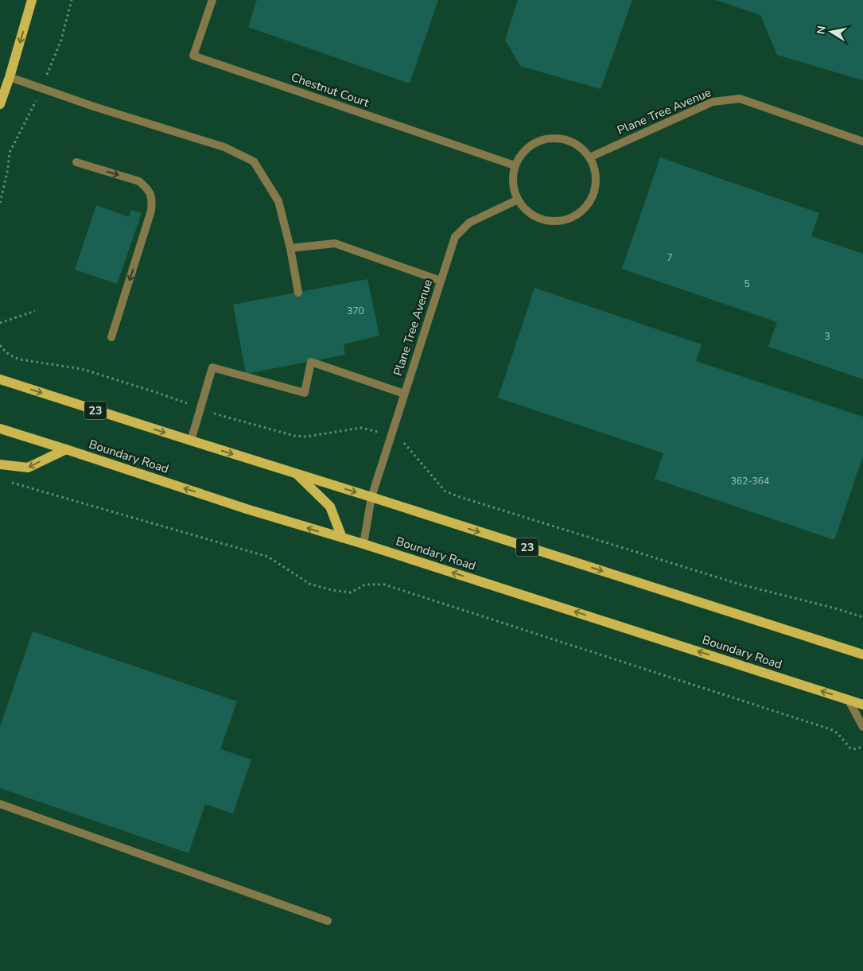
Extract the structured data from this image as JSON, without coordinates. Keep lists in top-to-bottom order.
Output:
{
  "streets": {
    "main road": ["23", "Boundary Road"],
    "street": ["Chestnut Court", "Plane Tree Avenue"]
  },
  "crossings": [
    ["Chestnut Court", "Plane Tree Avenue"],
    ["Plane Tree Avenue", "23"],
    ["Plane Tree Avenue", "Boundary Road"]
  ],
  "house_numbers": [
    "7",
    "5",
    "370",
    "3",
    "362-364"
  ],
  "north": "left"
}
